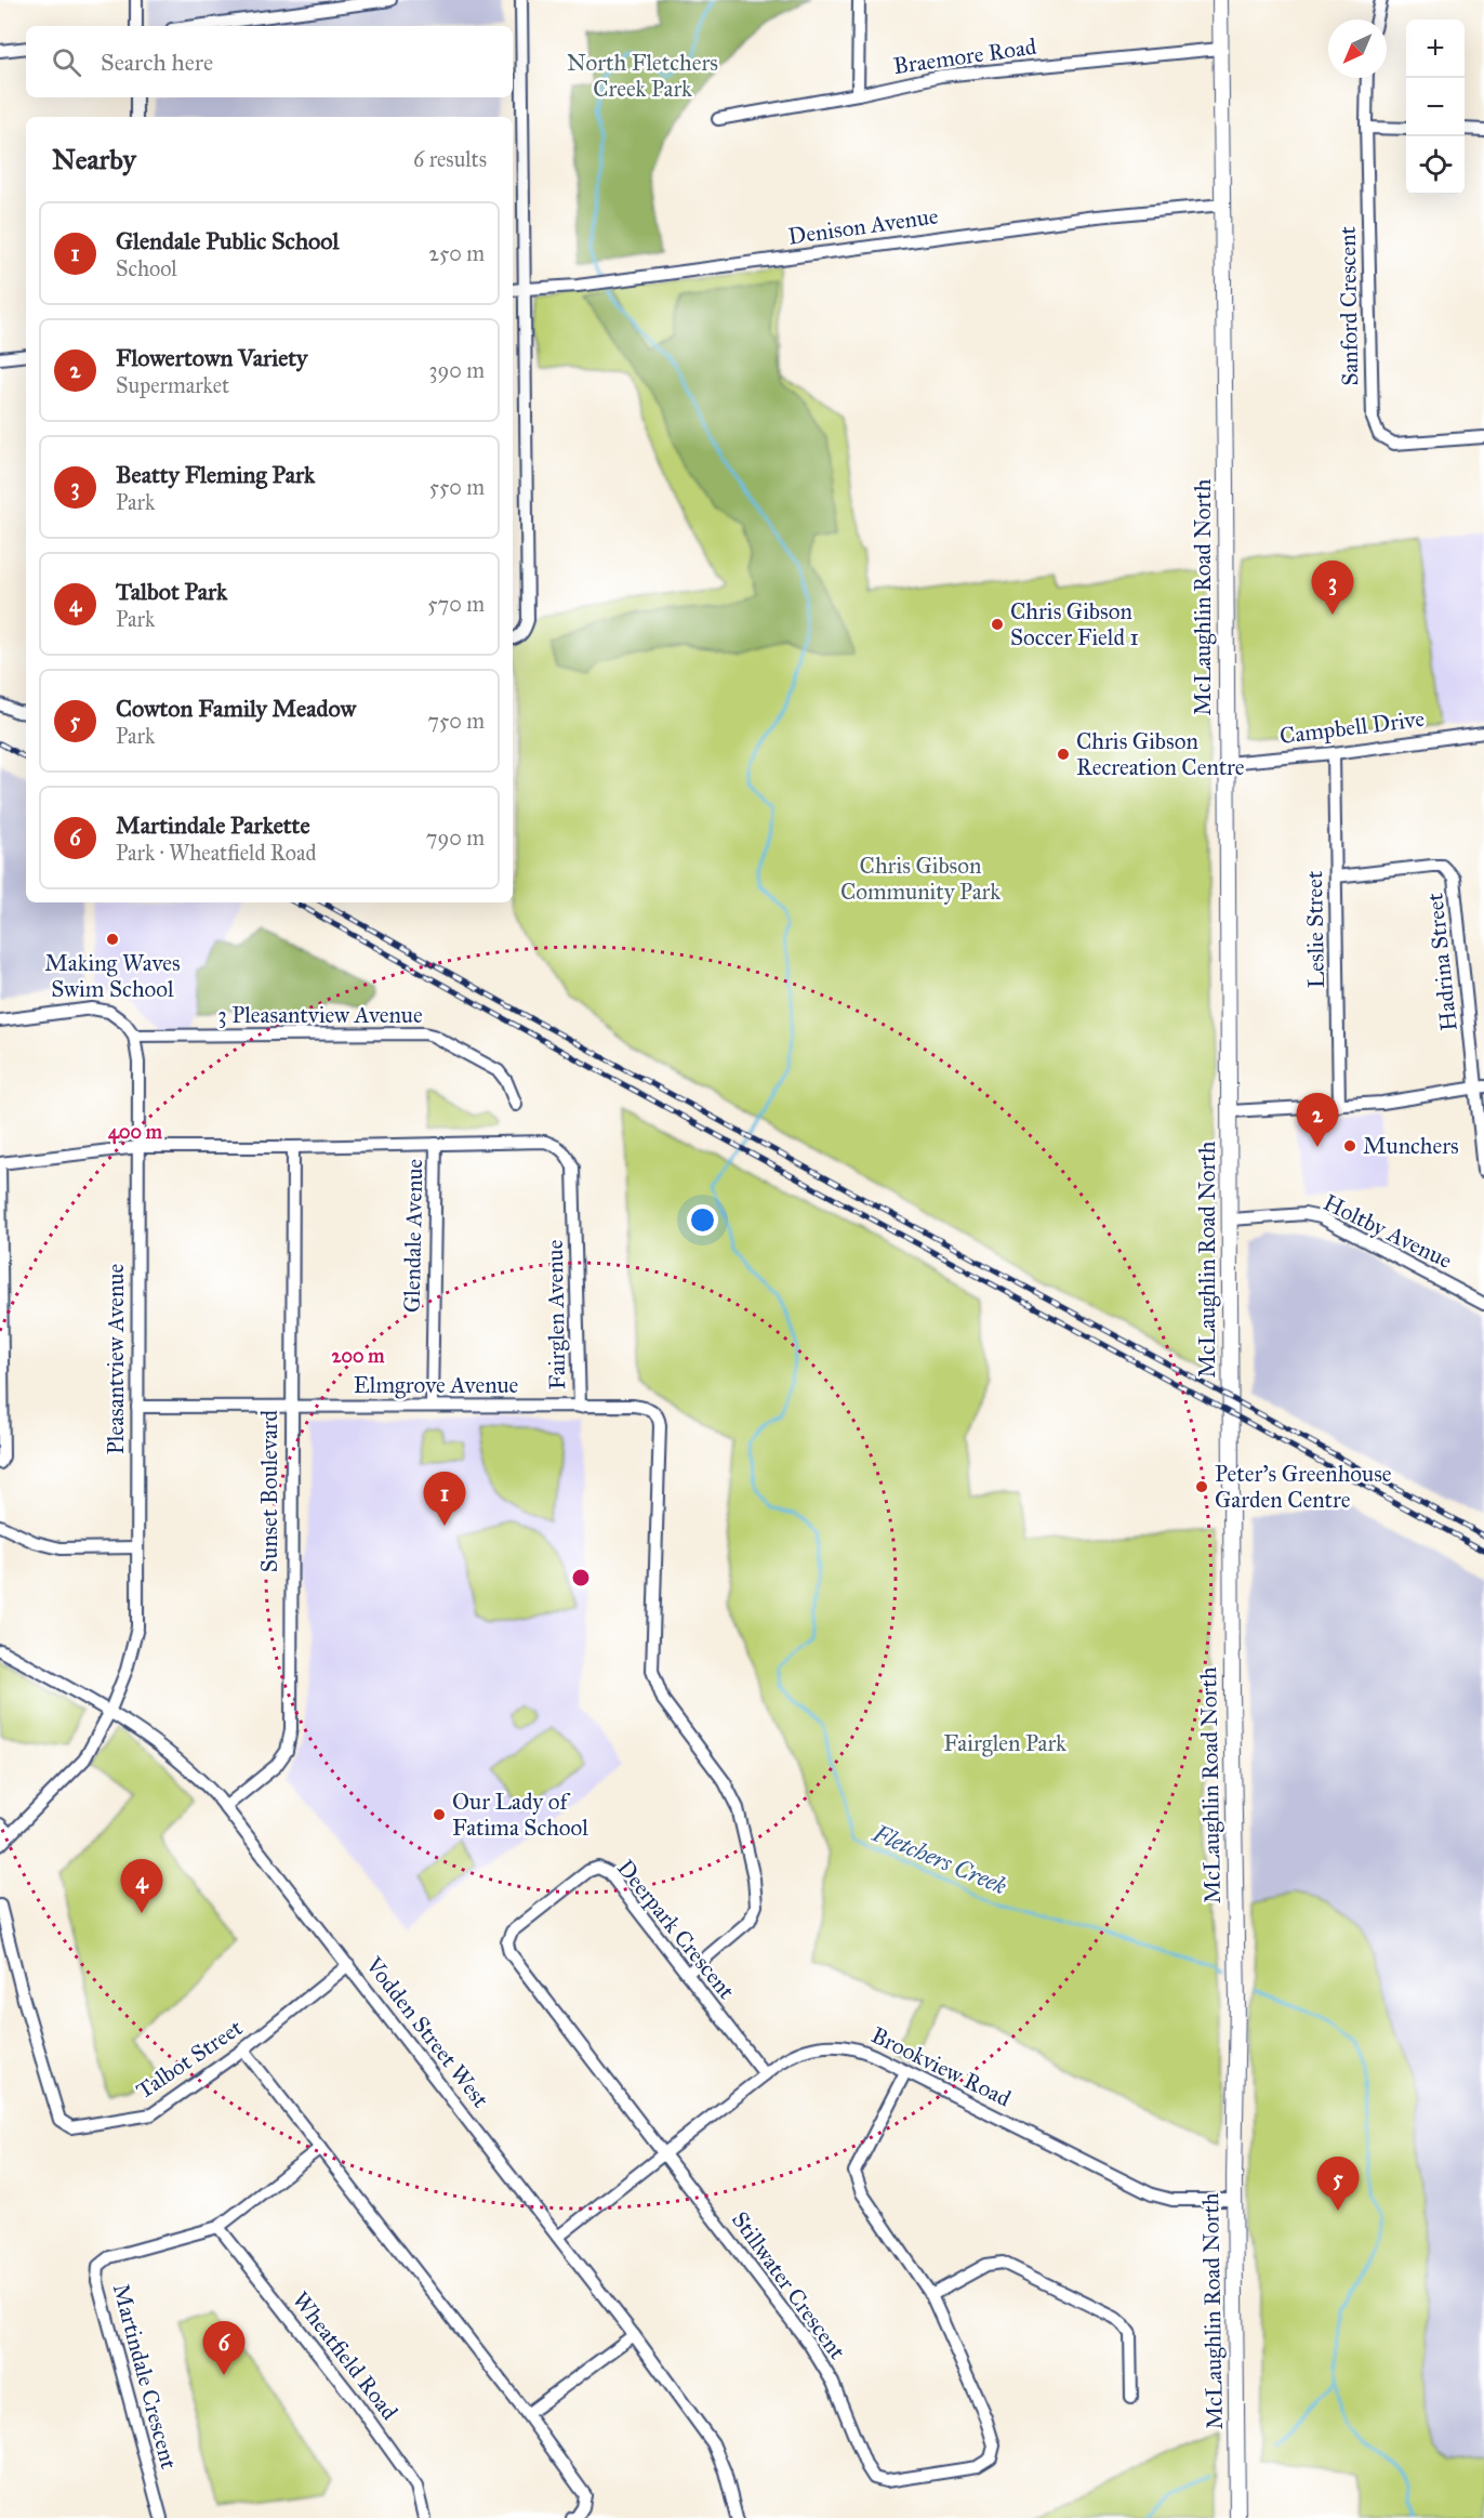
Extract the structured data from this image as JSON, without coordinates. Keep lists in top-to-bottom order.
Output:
{
  "streets": {
    "main road": ["McLaughlin Road North"],
    "street": [
      "Braemore Road",
      "Denison Avenue",
      "Sanford Crescent",
      "Campbell Drive",
      "Leslie Street",
      "Hadrina Street",
      "3 Pleasantview Avenue",
      "Holtby Avenue",
      "Glendale Avenue",
      "Fairglen Avenue",
      "Pleasantview Avenue",
      "Elmgrove Avenue",
      "Sunset Boulevard",
      "Deerpark Crescent",
      "Vodden Street West",
      "Talbot Street",
      "Brookview Road",
      "Stillwater Crescent",
      "Wheatfield Road",
      "Martindale Crescent"
    ]
  },
  "crossings": [
    ["Braemore Road", "McLaughlin Road North"],
    ["Denison Avenue", "McLaughlin Road North"],
    ["McLaughlin Road North", "Campbell Drive"],
    ["McLaughlin Road North", "Holtby Avenue"],
    ["McLaughlin Road North", "Brookview Road"],
    ["Campbell Drive", "Leslie Street"],
    ["Leslie Street", "Hadrina Street"],
    ["3 Pleasantview Avenue", "Pleasantview Avenue"],
    ["Glendale Avenue", "Fairglen Avenue"],
    ["Glendale Avenue", "Elmgrove Avenue"],
    ["Fairglen Avenue", "Pleasantview Avenue"],
    ["Fairglen Avenue", "Elmgrove Avenue"],
    ["Fairglen Avenue", "Sunset Boulevard"],
    ["Fairglen Avenue", "Deerpark Crescent"],
    ["Pleasantview Avenue", "Elmgrove Avenue"],
    ["Pleasantview Avenue", "Vodden Street West"],
    ["Elmgrove Avenue", "Sunset Boulevard"],
    ["Sunset Boulevard", "Vodden Street West"],
    ["Deerpark Crescent", "Brookview Road"],
    ["Deerpark Crescent", "Stillwater Crescent"],
    ["Vodden Street West", "Talbot Street"],
    ["Vodden Street West", "Brookview Road"],
    ["Brookview Road", "Stillwater Crescent"],
    ["Wheatfield Road", "Martindale Crescent"]
  ],
  "water": ["Fletchers Creek"],
  "parks": ["North Fletchers Creek Park", "Chris Gibson Community Park", "Fairglen Park"],
  "places": [
    "Chris Gibson Soccer Field 1",
    "Chris Gibson Recreation Centre",
    "Making Waves Swim School",
    "Munchers",
    "Peter's Greenhouse Garden Centre",
    "Our Lady of Fatima School"
  ],
  "north": "bottom left",
  "page": {
    "map_buttons": ["+", "−"],
    "search": "Search here",
    "heading": ["Nearby", "6 results"],
    "list": [
      {
        "mark": "1",
        "name": "Glendale Public School",
        "note": "School",
        "value": "250 m"
      },
      {
        "mark": "2",
        "name": "Flowertown Variety",
        "note": "Supermarket",
        "value": "390 m"
      },
      {
        "mark": "3",
        "name": "Beatty Fleming Park",
        "note": "Park",
        "value": "550 m"
      },
      {
        "mark": "4",
        "name": "Talbot Park",
        "note": "Park",
        "value": "570 m"
      },
      {
        "mark": "5",
        "name": "Cowton Family Meadow",
        "note": "Park",
        "value": "750 m"
      },
      {
        "mark": "6",
        "name": "Martindale Parkette",
        "note": "Park · Wheatfield Road",
        "value": "790 m"
      }
    ],
    "pins": [
      "3",
      "2",
      "1",
      "4",
      "5",
      "6"
    ]
  },
  "rings": ["400 m", "200 m"]
}
